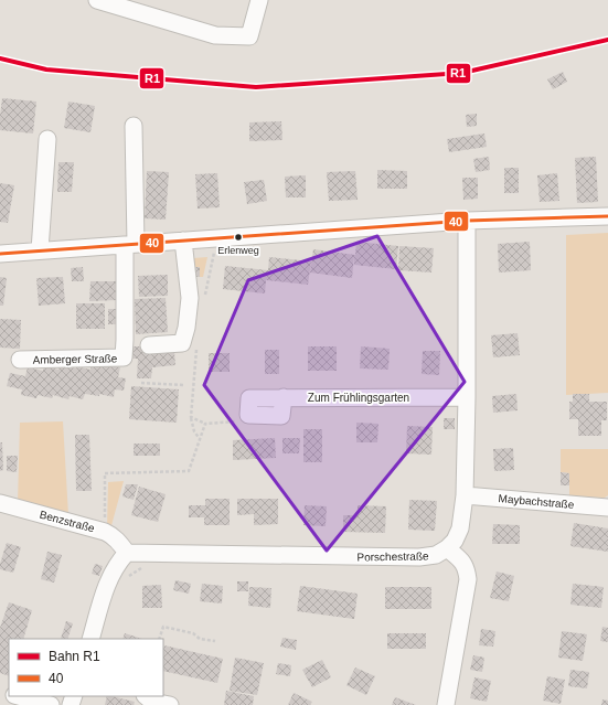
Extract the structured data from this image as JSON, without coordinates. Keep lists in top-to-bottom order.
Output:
{
  "streets": {
    "street": [
      "Amberger Straße",
      "Zum Frühlingsgarten",
      "Maybachstraße",
      "Benzstraße",
      "Porschestraße"
    ]
  },
  "crossings": [
    ["Benzstraße", "Porschestraße"]
  ],
  "places": ["Erlenweg"],
  "lines": ["rail line R1", "transit line 40"],
  "legend": ["Bahn R1", "40"]
}
